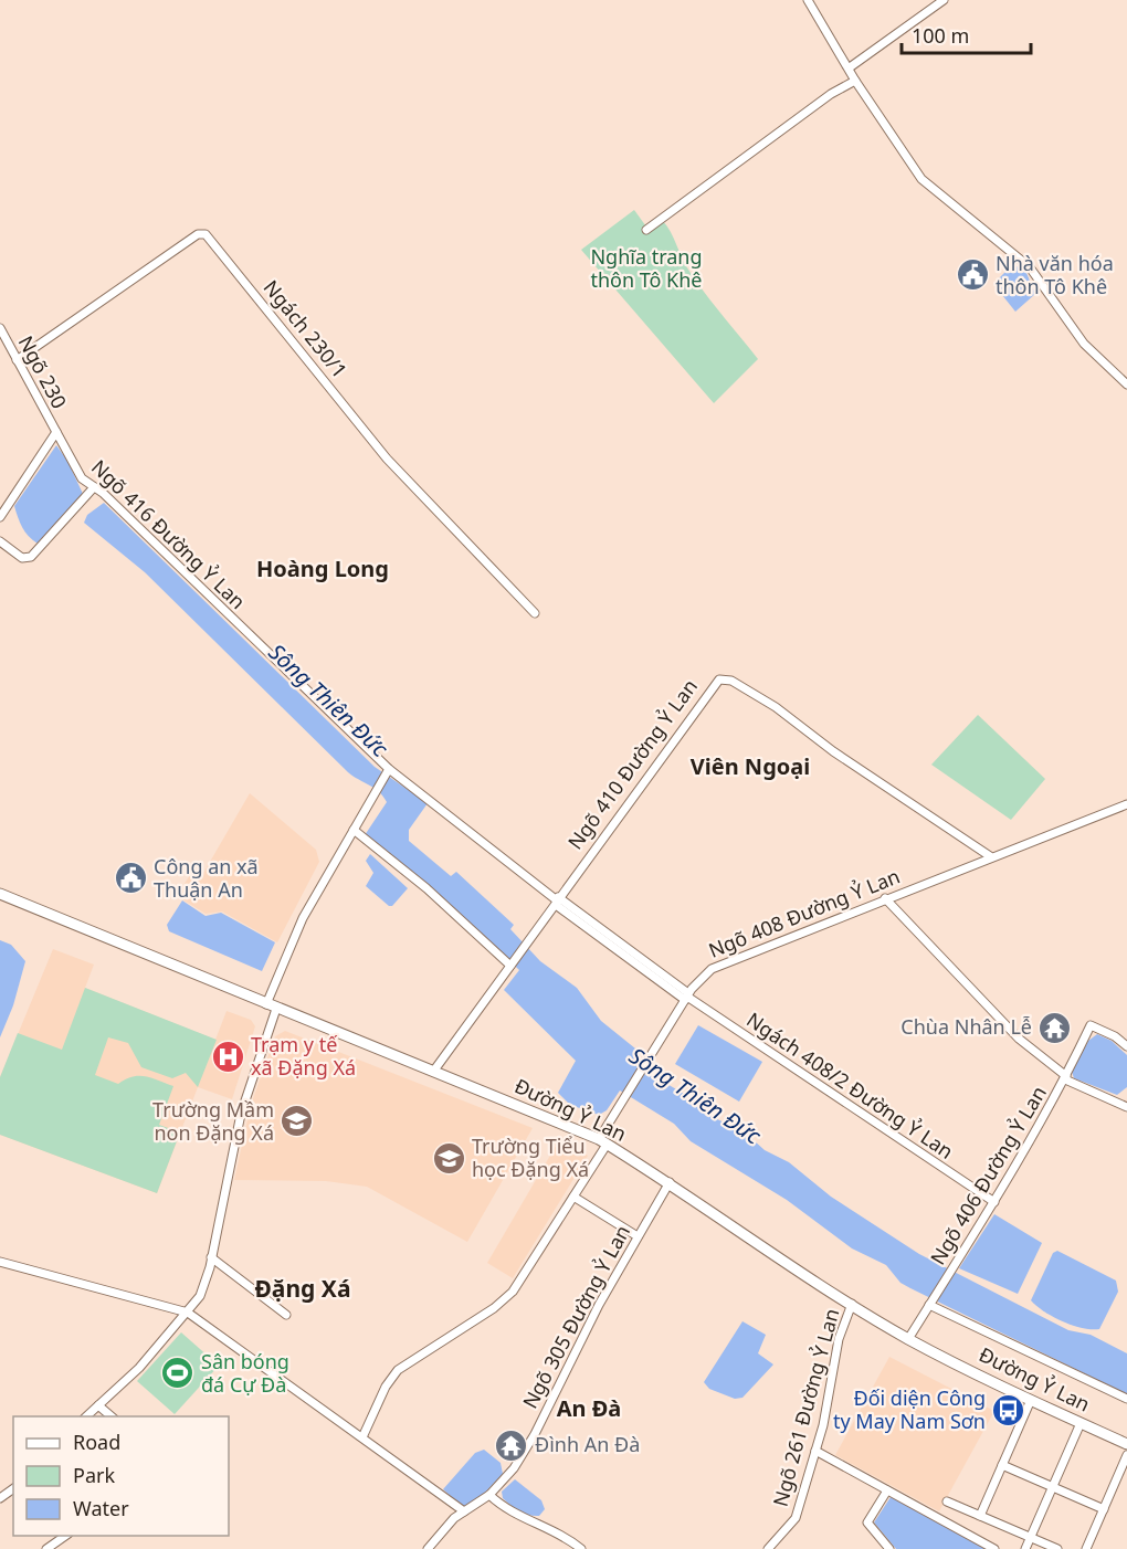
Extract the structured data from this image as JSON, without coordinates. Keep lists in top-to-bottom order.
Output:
{
  "streets": {
    "main road": ["Đường Ỷ Lan"],
    "street": [
      "Ngách 230/1",
      "Ngõ 230",
      "Ngõ 416 Đường Ỷ Lan",
      "Ngõ 410 Đường Ỷ Lan",
      "Ngõ 408 Đường Ỷ Lan",
      "Ngách 408/2 Đường Ỷ Lan",
      "Ngõ 406 Đường Ỷ Lan",
      "Ngõ 305 Đường Ỷ Lan",
      "Ngõ 261 Đường Ỷ Lan"
    ]
  },
  "crossings": [
    ["Ngách 230/1", "Ngõ 230"],
    ["Ngõ 230", "Ngõ 416 Đường Ỷ Lan"],
    ["Ngõ 416 Đường Ỷ Lan", "Ngõ 410 Đường Ỷ Lan"],
    ["Ngõ 416 Đường Ỷ Lan", "Ngách 408/2 Đường Ỷ Lan"],
    ["Ngõ 410 Đường Ỷ Lan", "Ngõ 408 Đường Ỷ Lan"],
    ["Ngõ 410 Đường Ỷ Lan", "Đường Ỷ Lan"],
    ["Ngõ 408 Đường Ỷ Lan", "Ngách 408/2 Đường Ỷ Lan"],
    ["Ngõ 408 Đường Ỷ Lan", "Đường Ỷ Lan"],
    ["Ngách 408/2 Đường Ỷ Lan", "Ngõ 406 Đường Ỷ Lan"],
    ["Đường Ỷ Lan", "Ngõ 406 Đường Ỷ Lan"],
    ["Đường Ỷ Lan", "Ngõ 305 Đường Ỷ Lan"],
    ["Đường Ỷ Lan", "Ngõ 261 Đường Ỷ Lan"]
  ],
  "districts": [
    "Hoàng Long",
    "Viên Ngoại",
    "Đặng Xá",
    "An Đà"
  ],
  "water": ["Sông Thiên Đức"],
  "parks": ["Nghĩa trang thôn Tô Khê"],
  "places": {
    "public building": ["Nhà văn hóa thôn Tô Khê", "Công an xã Thuận An"],
    "temple": ["Chùa Nhân Lễ", "Đình An Đà"],
    "hospital": ["Trạm y tế xã Đặng Xá"],
    "school or university": ["Trường Mầm non Đặng Xá", "Trường Tiểu học Đặng Xá"],
    "sports": ["Sân bóng đá Cự Đà"],
    "bus stop": ["Đối diện Công ty May Nam Sơn"]
  },
  "legend": ["Road", "Park", "Water"],
  "scale_bar": "100 m"
}
